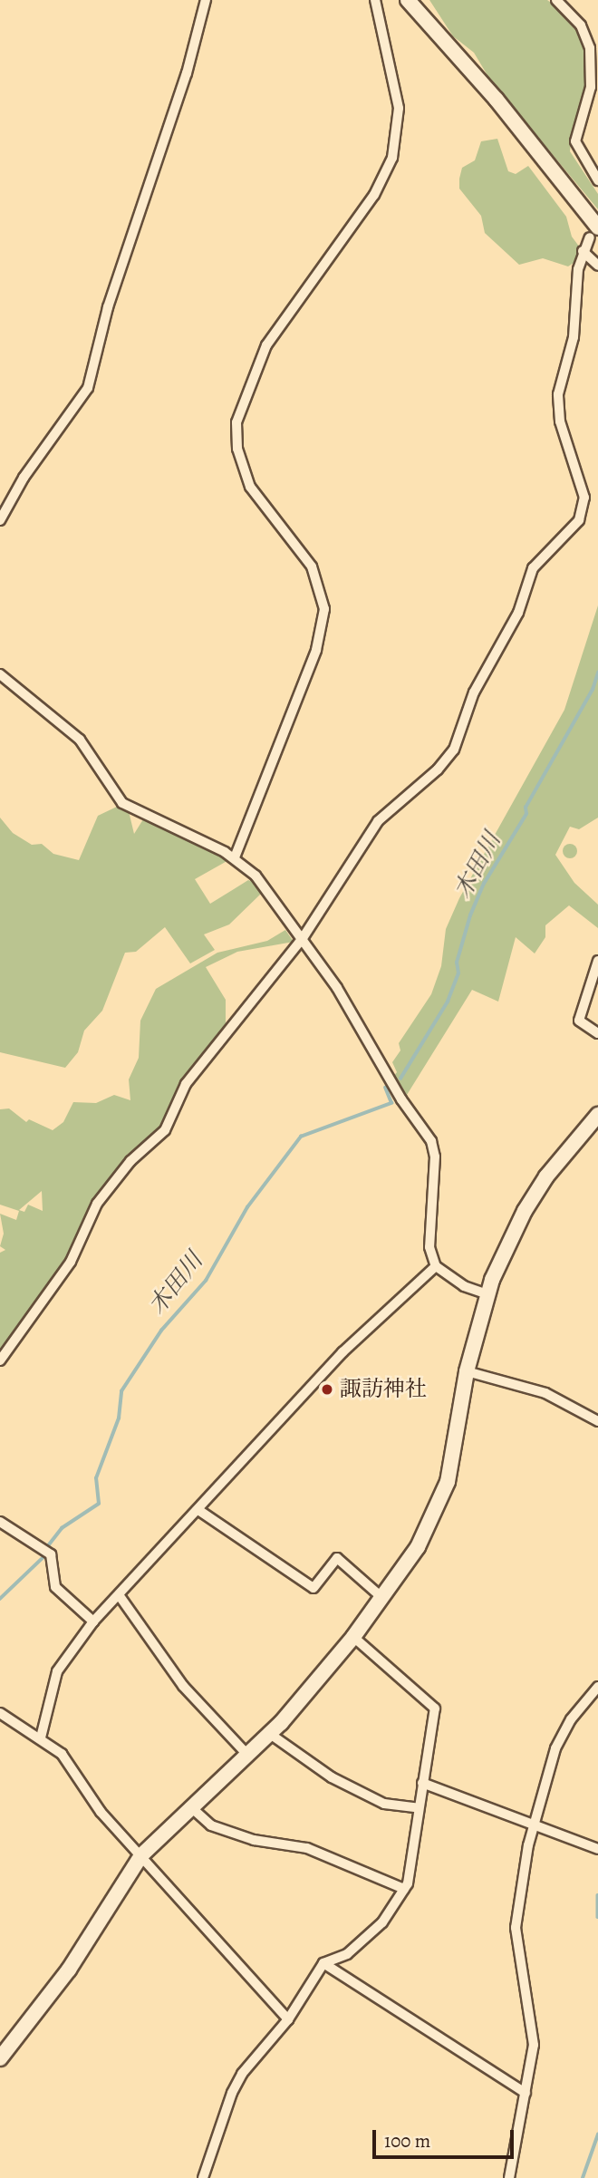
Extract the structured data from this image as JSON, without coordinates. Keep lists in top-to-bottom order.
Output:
{
  "water": ["木田川"],
  "places": ["諏訪神社"],
  "scale_bar": "100 m"
}
